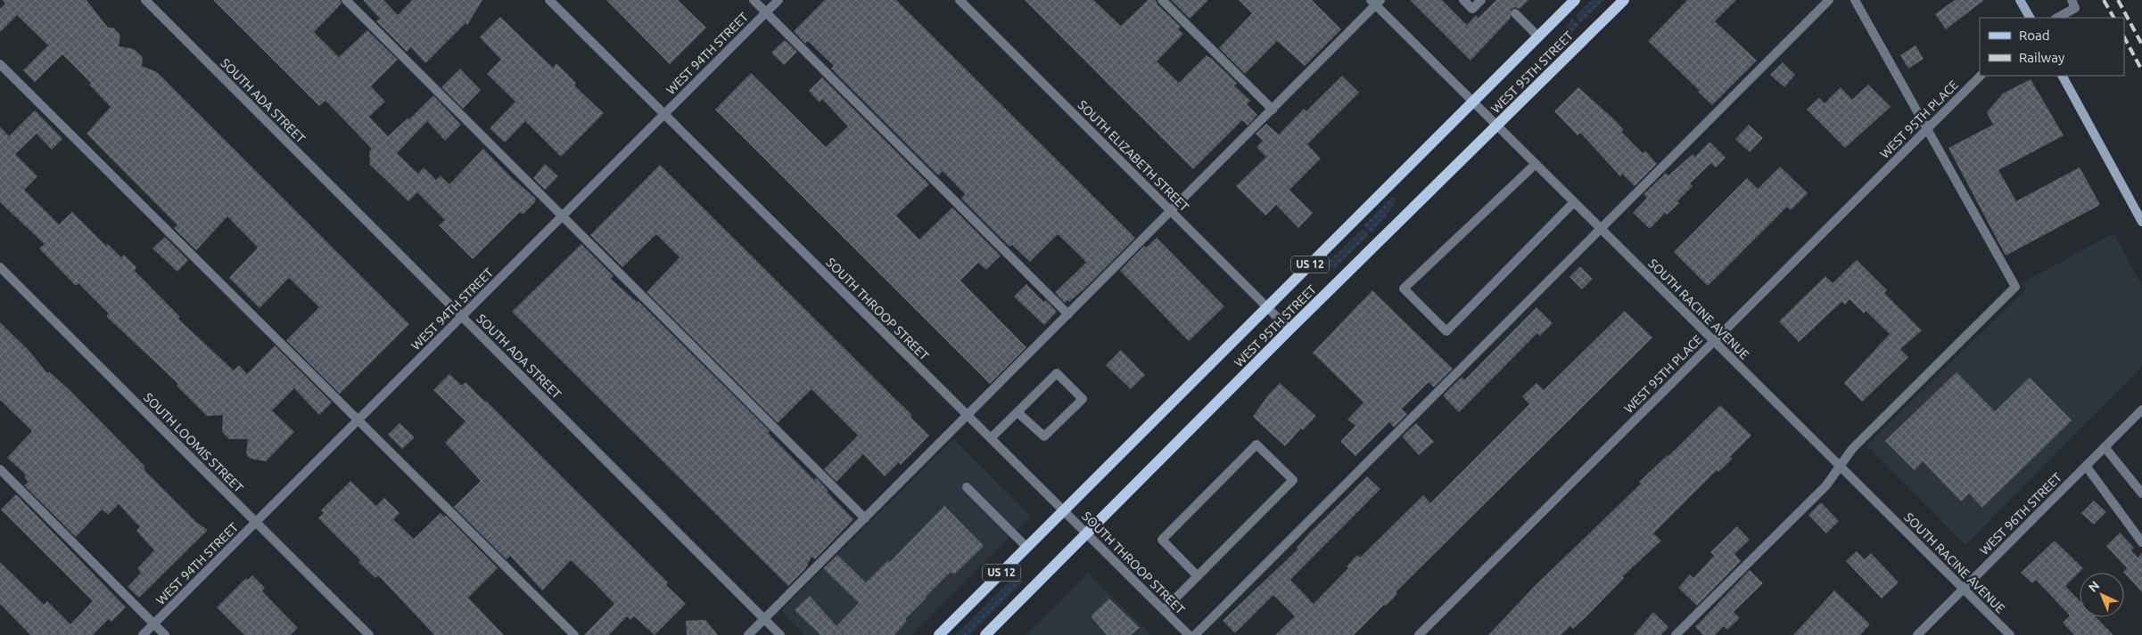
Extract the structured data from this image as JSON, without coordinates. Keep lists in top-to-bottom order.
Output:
{
  "streets": {
    "main road": ["WEST 95TH STREET", "US 12"],
    "street": [
      "WEST 94TH STREET",
      "SOUTH ADA STREET",
      "WEST 95TH PLACE",
      "SOUTH ELIZABETH STREET",
      "SOUTH THROOP STREET",
      "SOUTH RACINE AVENUE",
      "SOUTH LOOMIS STREET",
      "WEST 96TH STREET"
    ]
  },
  "crossings": [
    ["WEST 94TH STREET", "SOUTH ADA STREET"],
    ["WEST 94TH STREET", "SOUTH THROOP STREET"],
    ["WEST 94TH STREET", "SOUTH LOOMIS STREET"],
    ["WEST 95TH STREET", "SOUTH ELIZABETH STREET"],
    ["WEST 95TH STREET", "SOUTH THROOP STREET"],
    ["WEST 95TH STREET", "SOUTH RACINE AVENUE"],
    ["WEST 95TH PLACE", "SOUTH RACINE AVENUE"],
    ["SOUTH RACINE AVENUE", "WEST 96TH STREET"]
  ],
  "legend": ["Road", "Railway"],
  "north": "top left"
}
